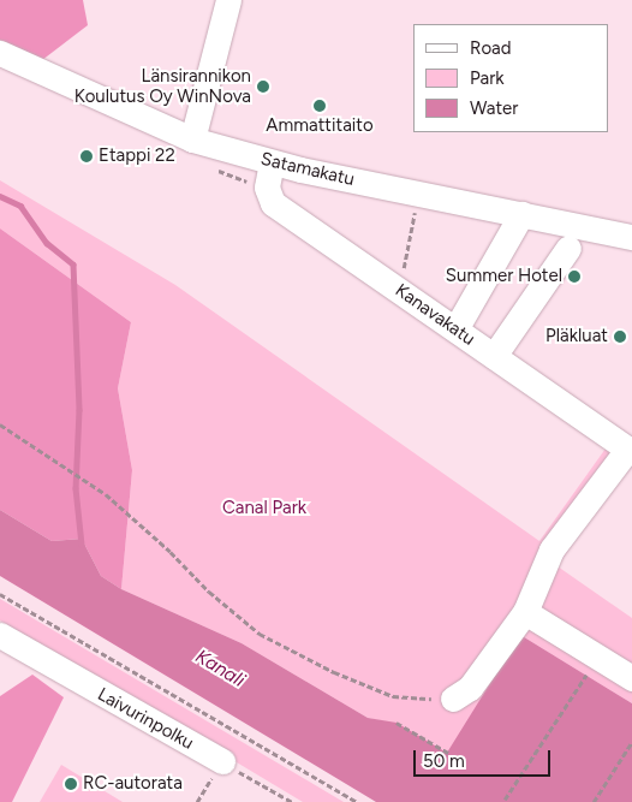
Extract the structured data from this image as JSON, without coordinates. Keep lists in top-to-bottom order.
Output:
{
  "streets": {
    "street": ["Satamakatu", "Kanavakatu", "Laivurinpolku"]
  },
  "crossings": [
    ["Satamakatu", "Kanavakatu"]
  ],
  "water": ["Kanali"],
  "parks": ["Canal Park"],
  "places": [
    "Länsirannikon Koulutus Oy WinNova",
    "Ammattitaito",
    "Etappi 22",
    "Summer Hotel",
    "Pläkluat",
    "RC-autorata"
  ],
  "legend": ["Road", "Park", "Water"],
  "scale_bar": "50 m"
}
